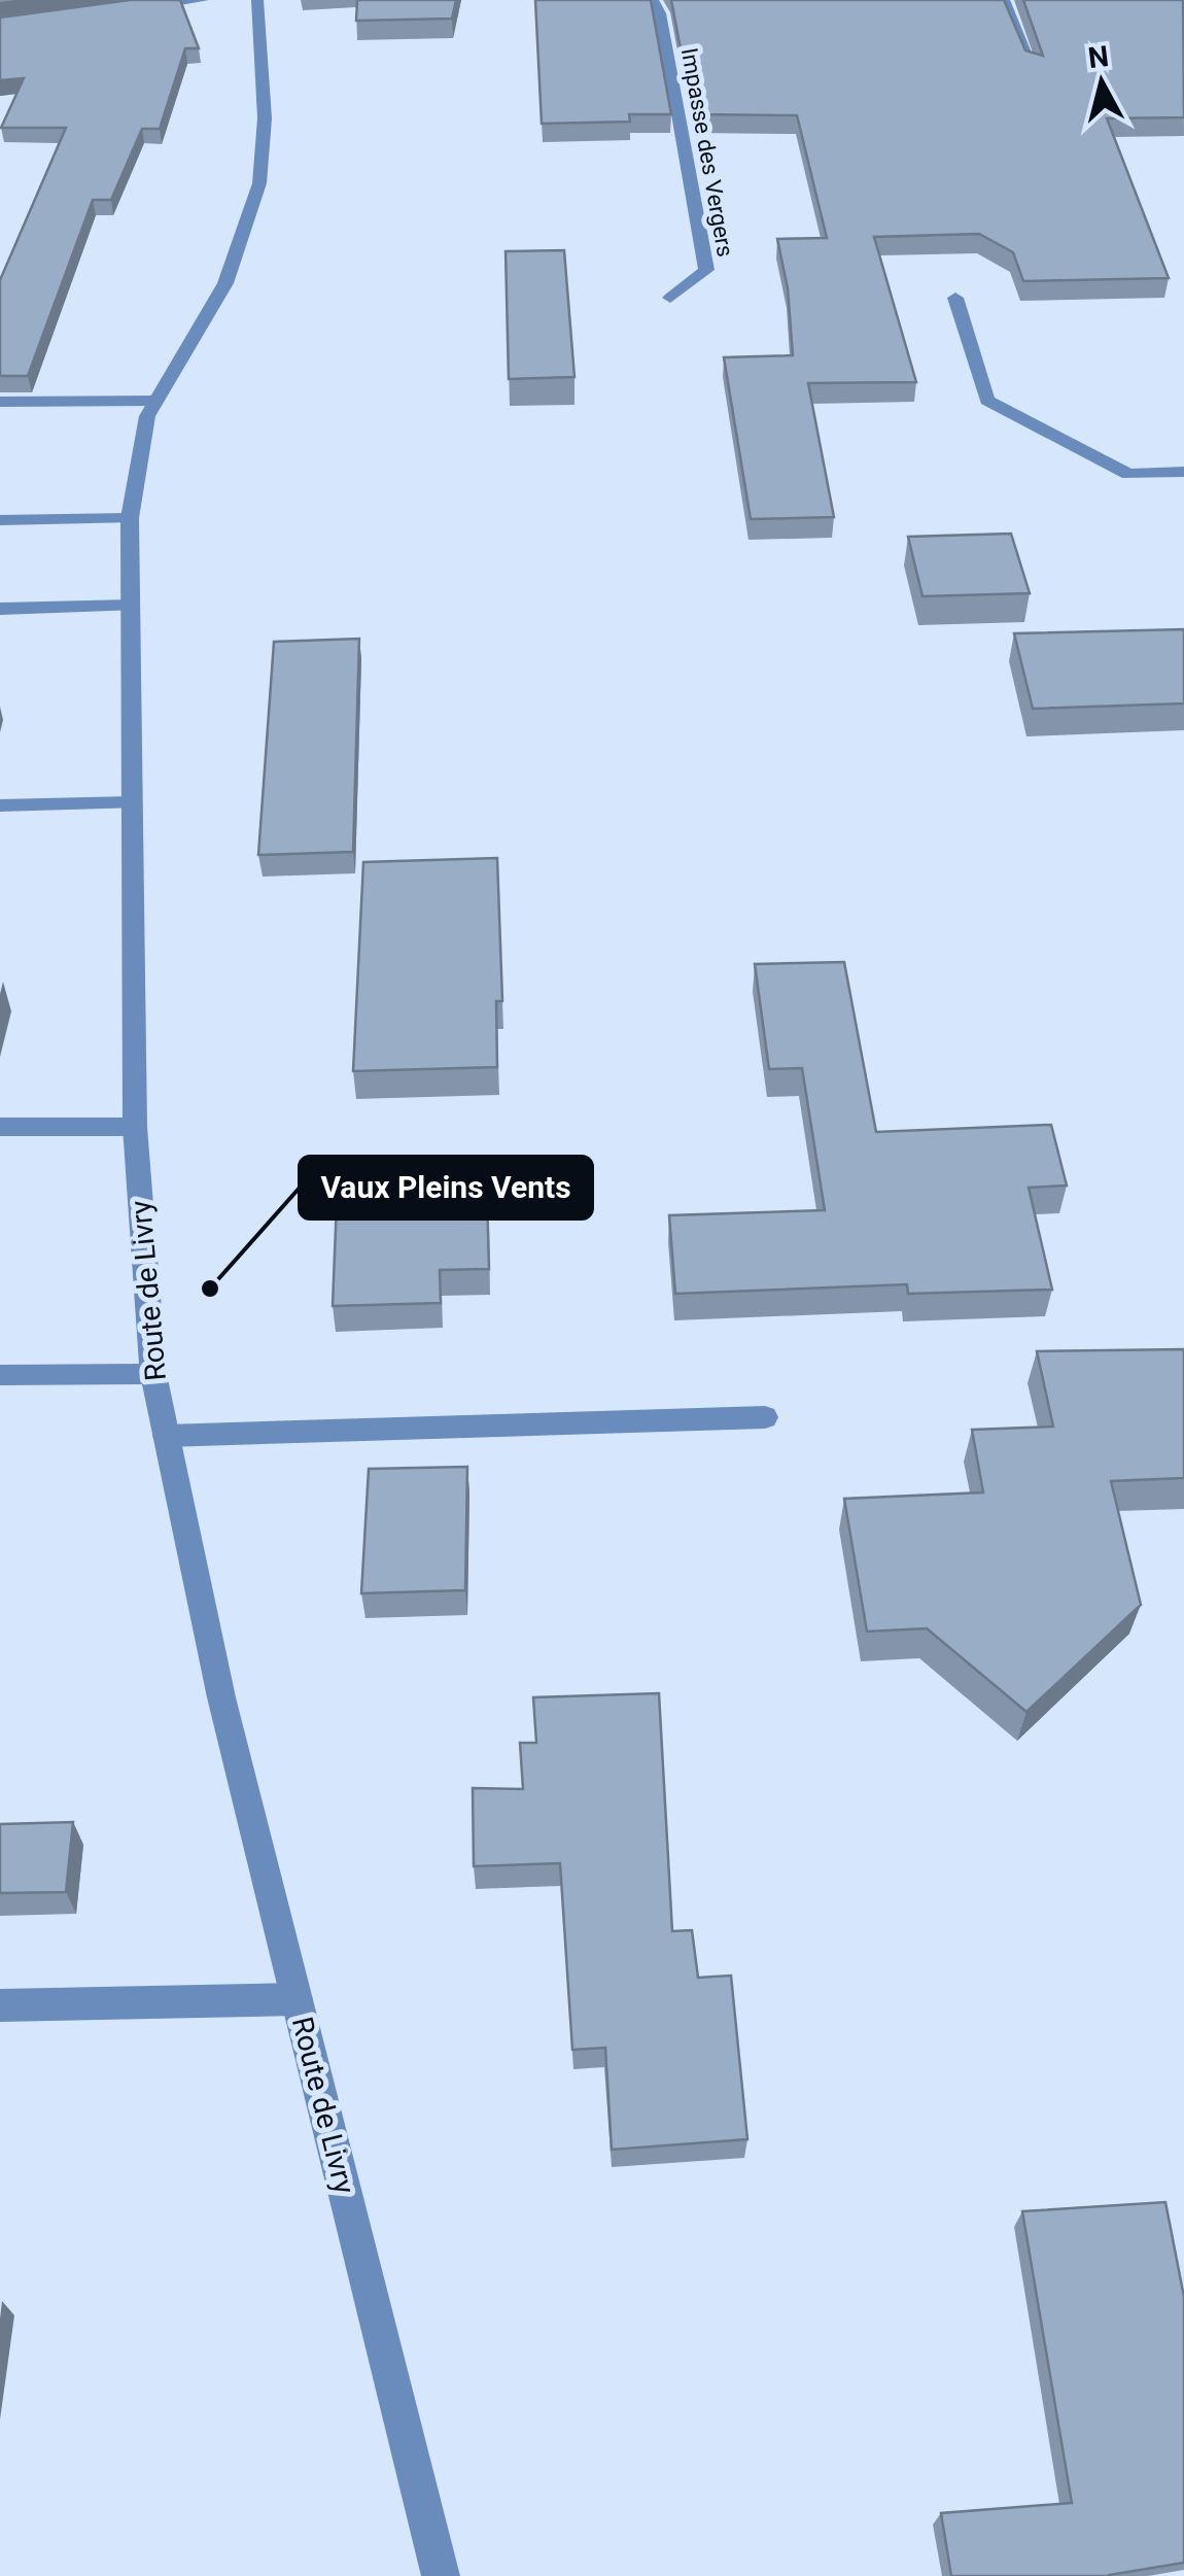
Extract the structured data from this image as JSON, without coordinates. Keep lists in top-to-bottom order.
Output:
{
  "streets": {
    "street": ["Impasse des Vergers", "Route de Livry"]
  },
  "places": ["Vaux Pleins Vents"],
  "north": "top"
}
